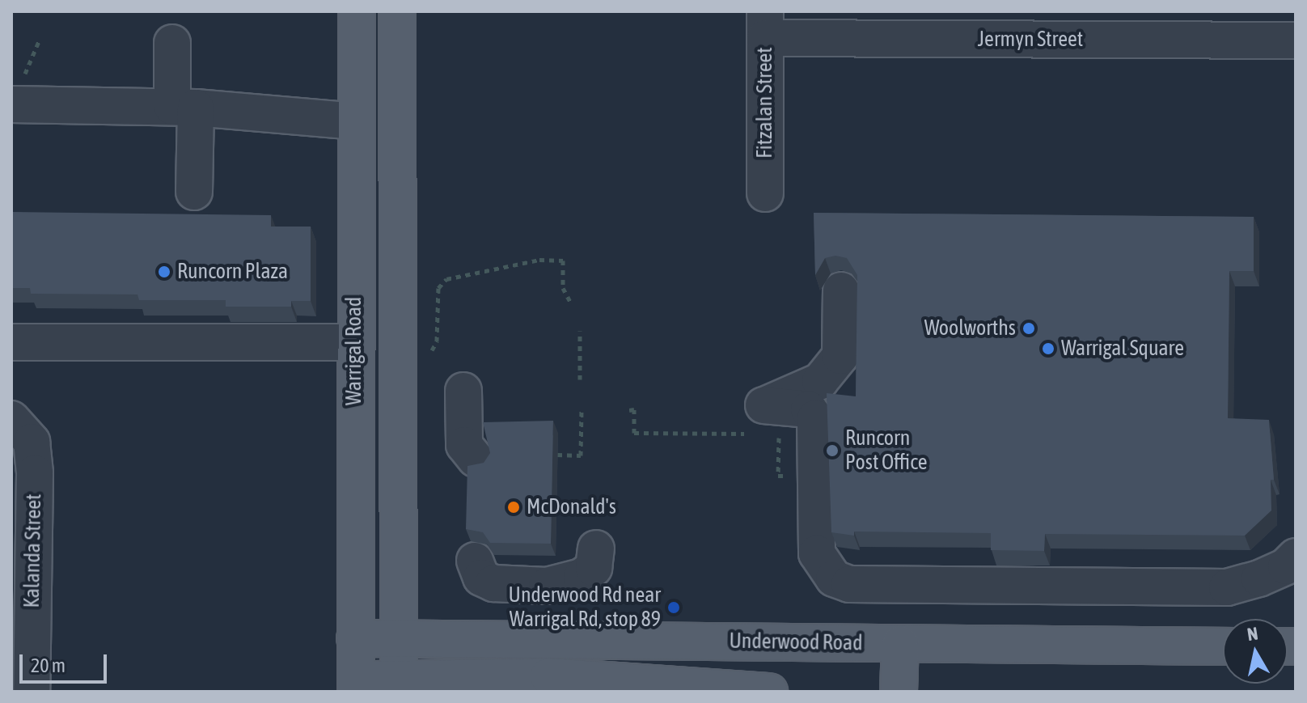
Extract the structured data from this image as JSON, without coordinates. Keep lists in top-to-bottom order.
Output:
{
  "streets": {
    "main road": ["Warrigal Road", "Underwood Road"],
    "street": ["Jermyn Street", "Fitzalan Street", "Kalanda Street"]
  },
  "crossings": [
    ["Jermyn Street", "Fitzalan Street"],
    ["Warrigal Road", "Underwood Road"]
  ],
  "places": [
    "Runcorn Plaza",
    "Woolworths",
    "Warrigal Square",
    "Runcorn Post Office",
    "McDonald's",
    "Underwood Rd near Warrigal Rd, stop 89"
  ],
  "scale_bar": "20 m",
  "north": "top"
}
